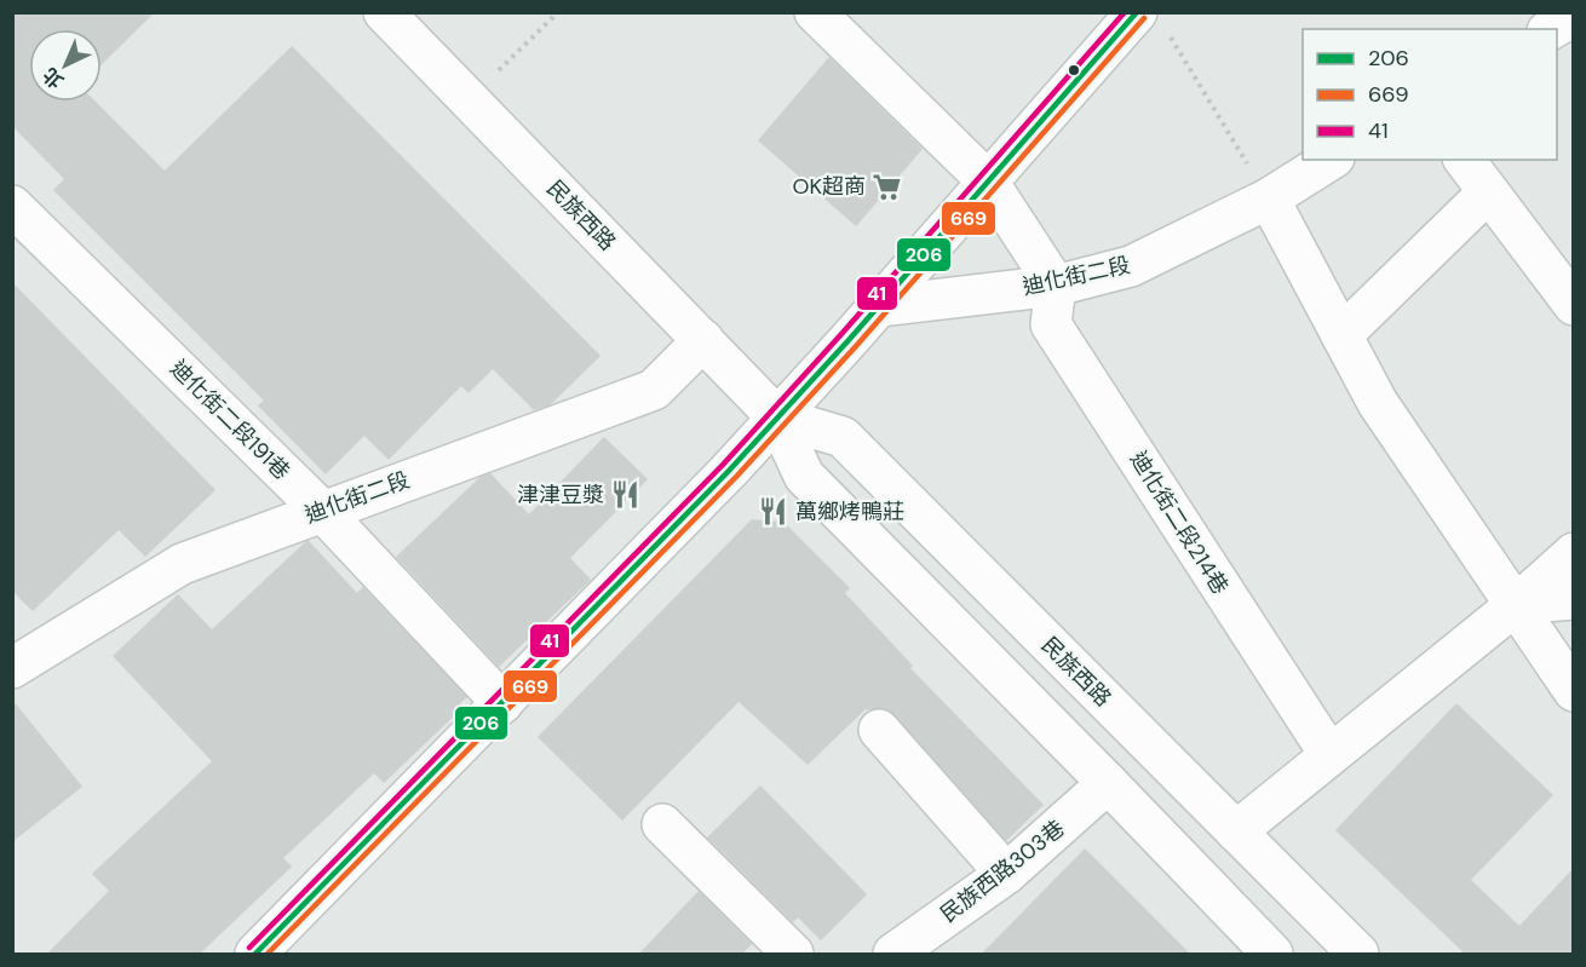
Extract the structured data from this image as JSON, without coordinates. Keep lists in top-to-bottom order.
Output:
{
  "streets": {
    "street": [
      "民族西路",
      "迪化街二段",
      "迪化街二段191巷",
      "迪化街二段214巷",
      "民族西路303巷"
    ]
  },
  "crossings": [
    ["民族西路", "迪化街二段"],
    ["民族西路", "民族西路303巷"],
    ["迪化街二段", "迪化街二段191巷"],
    ["迪化街二段", "迪化街二段214巷"]
  ],
  "places": {
    "supermarket": ["OK超商"],
    "restaurant": ["津津豆漿", "萬鄉烤鴨莊"]
  },
  "lines": ["transit line 206", "transit line 41", "transit line 669"],
  "legend": ["206", "669", "41"],
  "north": "bottom left"
}
